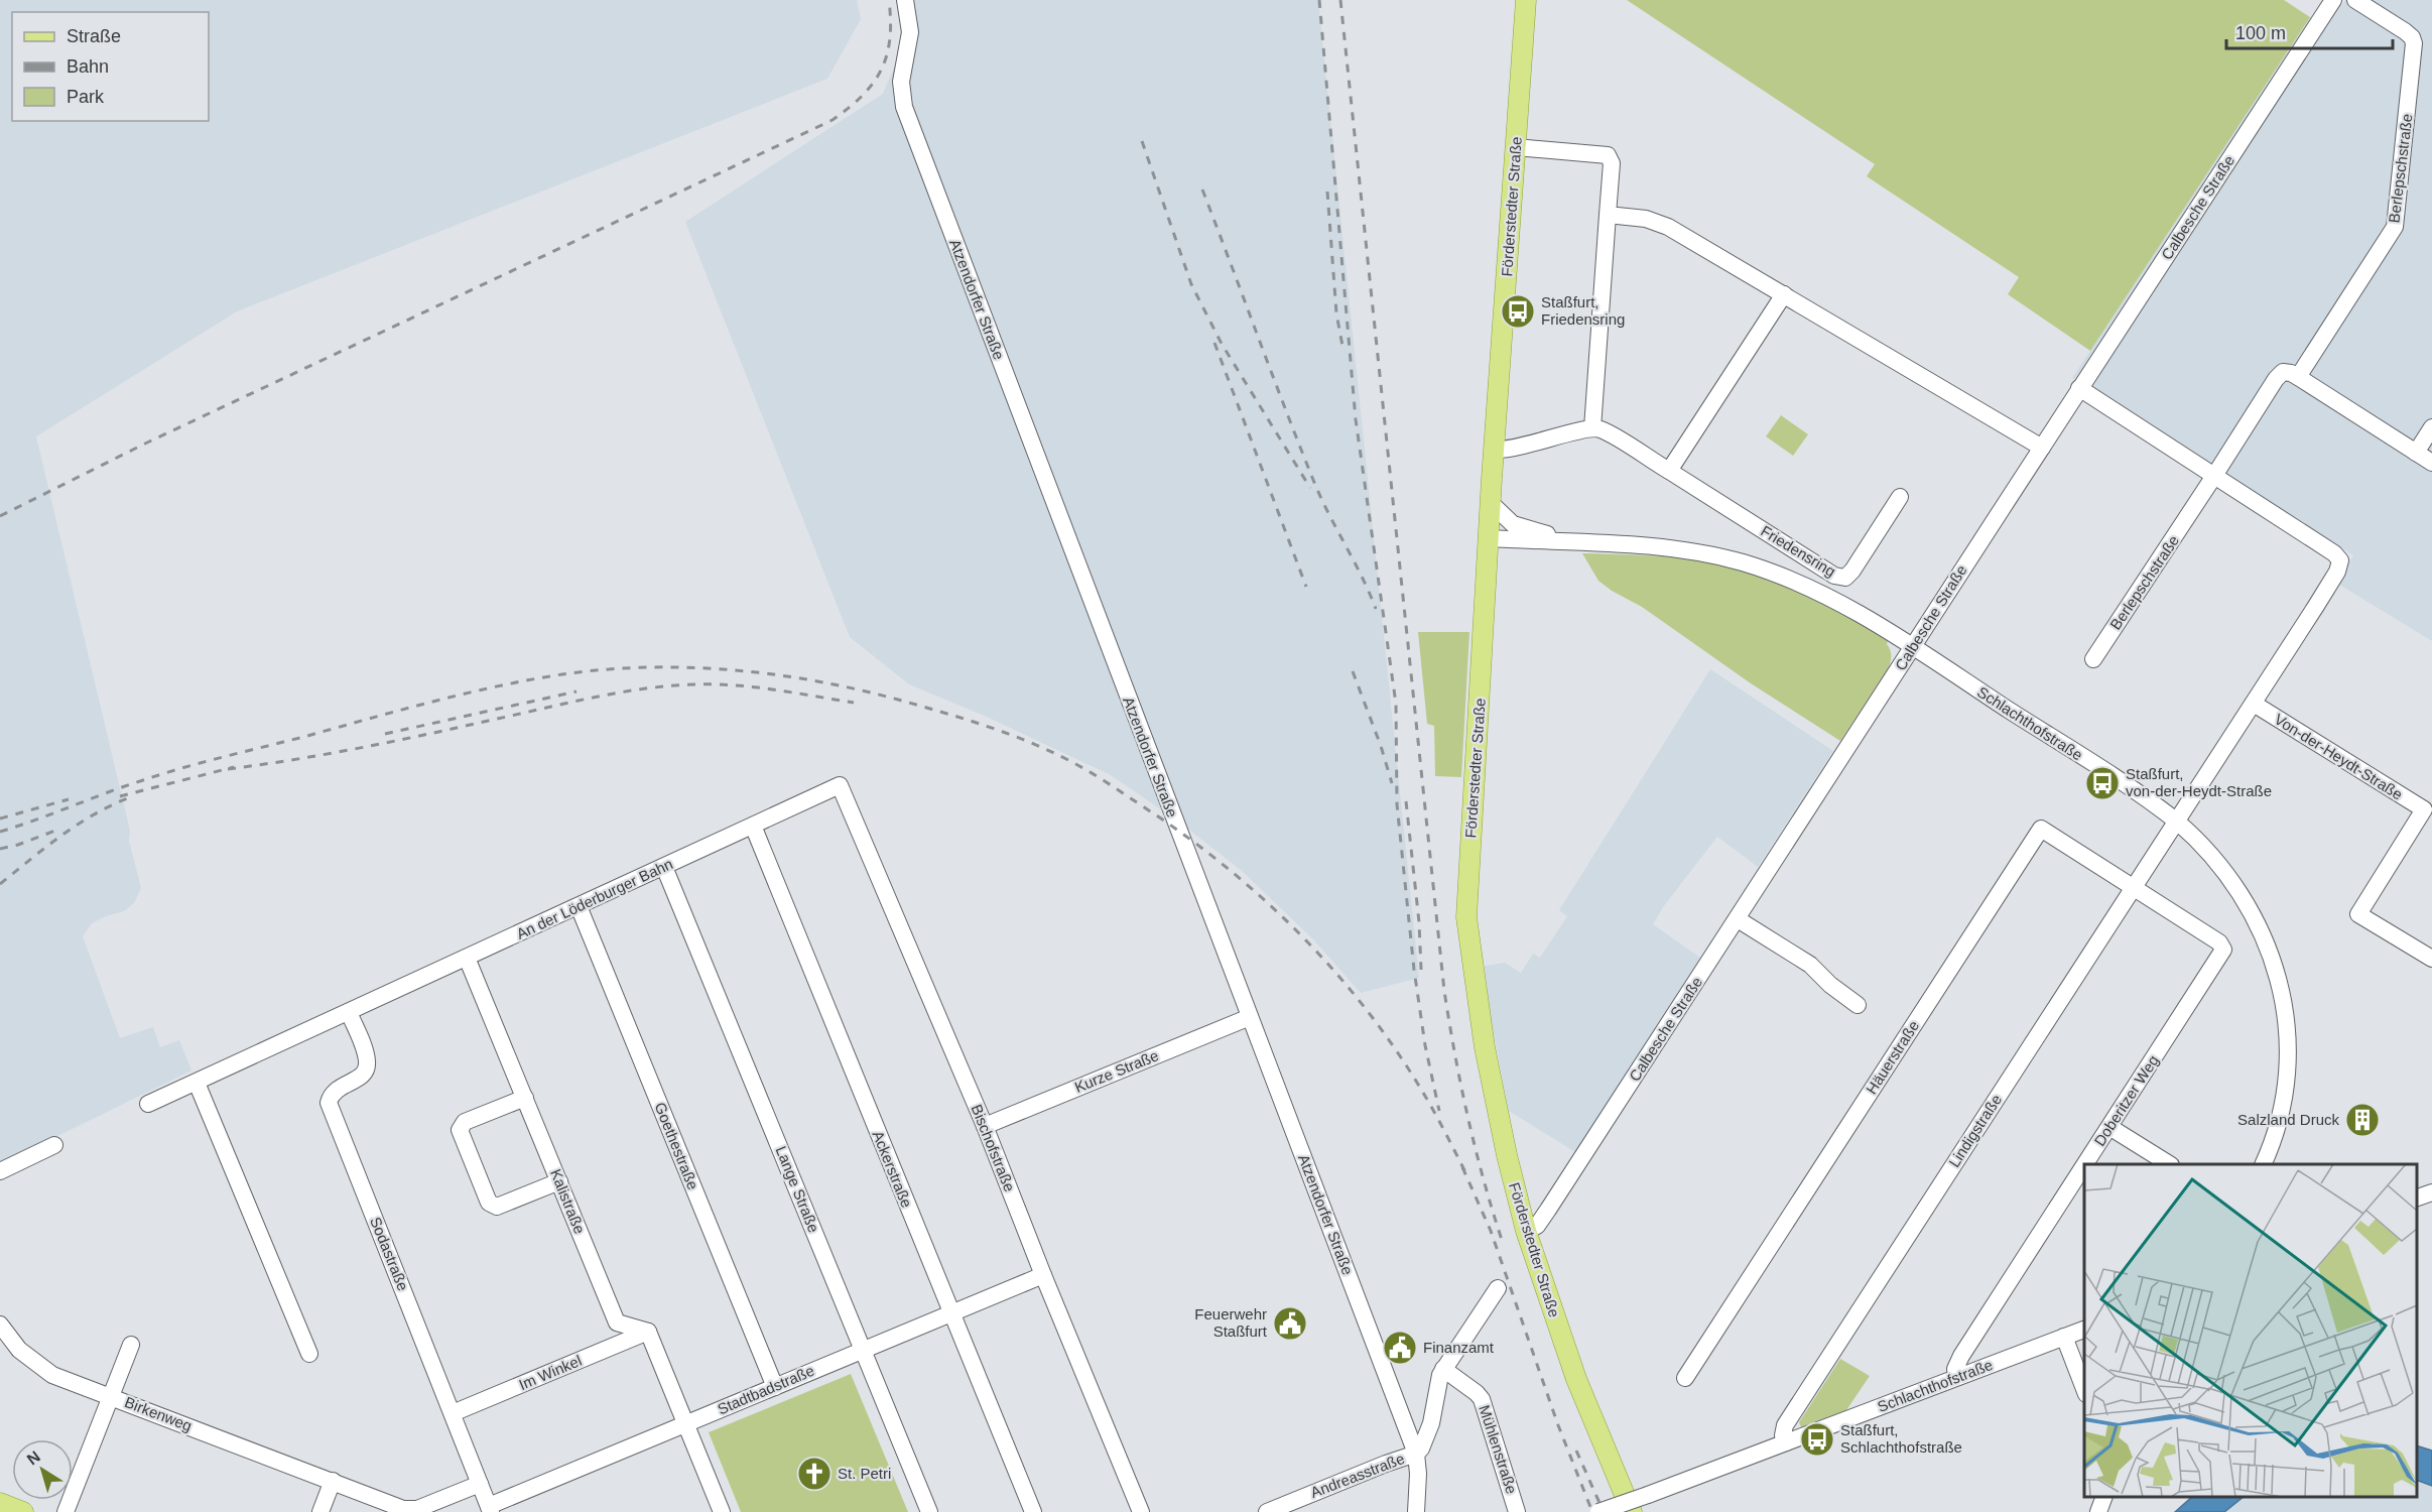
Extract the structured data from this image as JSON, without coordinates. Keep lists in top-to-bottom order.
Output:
{
  "streets": {
    "main road": ["Förderstedter Straße"],
    "street": [
      "Berlepschstraße",
      "Calbesche Straße",
      "Atzendorfer Straße",
      "Friedensring",
      "Schlachthofstraße",
      "Von-der-Heydt-Straße",
      "An der Löderburger Bahn",
      "Häuerstraße",
      "Kurze Straße",
      "Doberitzer Weg",
      "Lindigstraße",
      "Goethestraße",
      "Bischofstraße",
      "Ackerstraße",
      "Lange Straße",
      "Kalistraße",
      "Sodastraße",
      "Im Winkel",
      "Stadtbadstraße",
      "Birkenweg",
      "Mühlenstraße",
      "Andreasstraße"
    ]
  },
  "crossings": [
    ["Förderstedter Straße", "Calbesche Straße"],
    ["Förderstedter Straße", "Schlachthofstraße"],
    ["Calbesche Straße", "Schlachthofstraße"],
    ["Atzendorfer Straße", "Kurze Straße"],
    ["Atzendorfer Straße", "Andreasstraße"],
    ["Schlachthofstraße", "Doberitzer Weg"],
    ["Schlachthofstraße", "Lindigstraße"],
    ["An der Löderburger Bahn", "Goethestraße"],
    ["An der Löderburger Bahn", "Bischofstraße"],
    ["An der Löderburger Bahn", "Ackerstraße"],
    ["An der Löderburger Bahn", "Lange Straße"],
    ["An der Löderburger Bahn", "Kalistraße"],
    ["An der Löderburger Bahn", "Sodastraße"],
    ["Häuerstraße", "Doberitzer Weg"],
    ["Häuerstraße", "Lindigstraße"],
    ["Kurze Straße", "Bischofstraße"],
    ["Doberitzer Weg", "Lindigstraße"],
    ["Goethestraße", "Stadtbadstraße"],
    ["Bischofstraße", "Stadtbadstraße"],
    ["Ackerstraße", "Stadtbadstraße"],
    ["Lange Straße", "Stadtbadstraße"],
    ["Kalistraße", "Im Winkel"],
    ["Sodastraße", "Im Winkel"],
    ["Sodastraße", "Stadtbadstraße"],
    ["Sodastraße", "Birkenweg"]
  ],
  "places": {
    "bus stop": ["Staßfurt, Friedensring", "Staßfurt, von-der-Heydt-Straße", "Staßfurt, Schlachthofstraße"],
    "building": ["Salzland Druck"],
    "public building": ["Feuerwehr Staßfurt", "Finanzamt"],
    "church": ["St. Petri"]
  },
  "legend": ["Straße", "Bahn", "Park"],
  "scale_bar": "100 m",
  "north": "top left"
}
